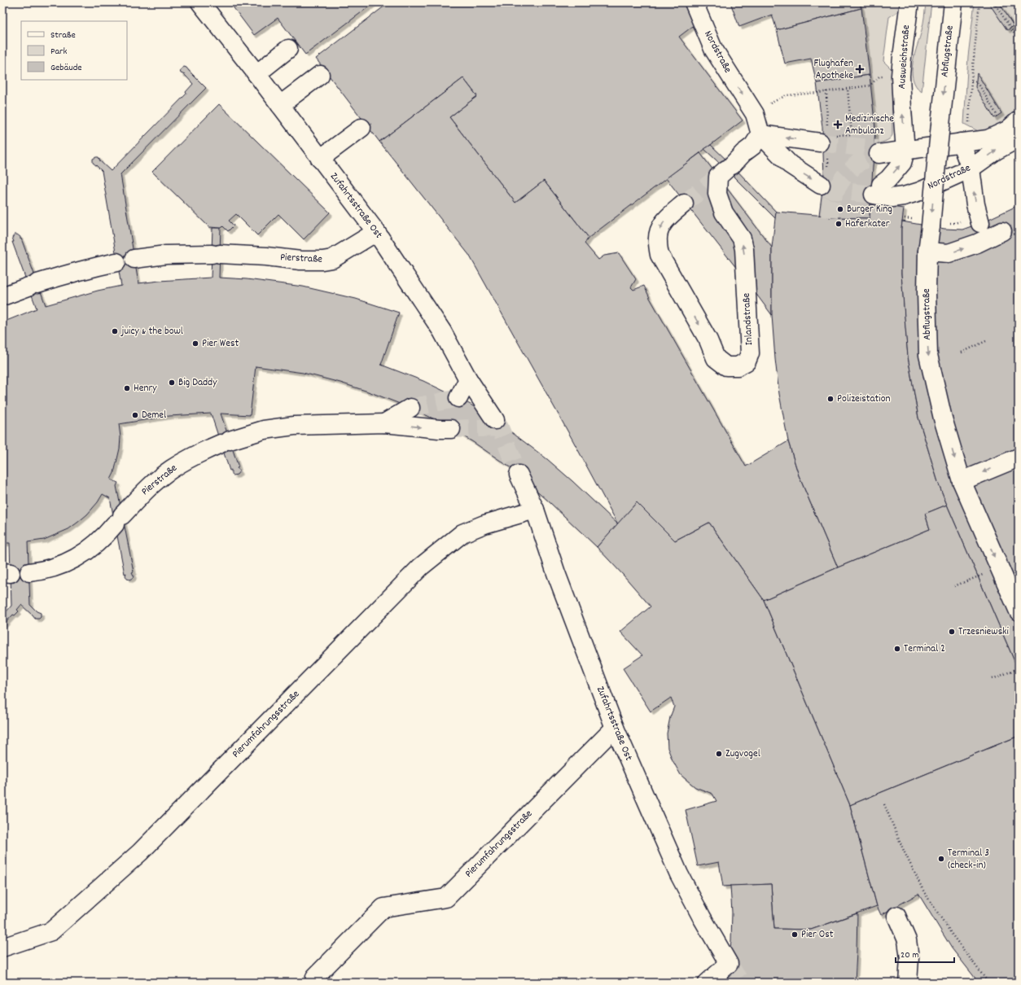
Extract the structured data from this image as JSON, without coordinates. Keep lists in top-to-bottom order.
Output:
{
  "streets": {
    "street": [
      "Abflugstraße",
      "Nordstraße",
      "Ausweichstraße",
      "Zufahrtsstraße Ost",
      "Pierstraße",
      "Inlandstraße",
      "Pierumfahrungsstraße"
    ]
  },
  "crossings": [
    ["Nordstraße", "Ausweichstraße"],
    ["Nordstraße", "Inlandstraße"],
    ["Zufahrtsstraße Ost", "Pierstraße"],
    ["Zufahrtsstraße Ost", "Pierumfahrungsstraße"]
  ],
  "one_way": ["Abflugstraße", "Ausweichstraße"],
  "places": {
    "health": ["Flughafen Apotheke", "Medizinische Ambulanz"],
    "other": [
      "Burger King",
      "Haferkater",
      "juicy & the bowl",
      "Pier West",
      "Big Daddy",
      "Henry",
      "Polizeistation",
      "Demel",
      "Trzesniewski",
      "Terminal 2",
      "Zugvogel",
      "Terminal 3 (check-in)",
      "Pier Ost"
    ]
  },
  "legend": ["Straße", "Park", "Gebäude"],
  "scale_bar": "20 m"
}
